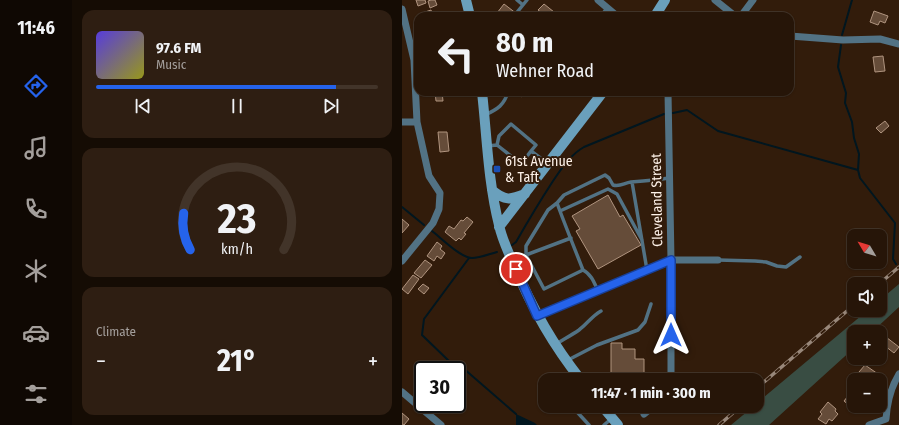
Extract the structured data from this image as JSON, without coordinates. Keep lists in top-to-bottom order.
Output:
{
  "streets": {
    "street": ["Cleveland Street"]
  },
  "places": {
    "transit": ["61st Avenue & Taft"]
  },
  "north": "top left",
  "page": {
    "tabs": "11:46",
    "turn": ["80 m", "Wehner Road"],
    "song": ["97.6 FM", "Music"],
    "map_buttons": ["+", "−"],
    "tile": "Climate",
    "heat": ["−", "21°", "+"],
    "limit": "30",
    "trip": "11:47 · 1 min · 300 m",
    "gauge": ["23", "km/h"]
  }
}
